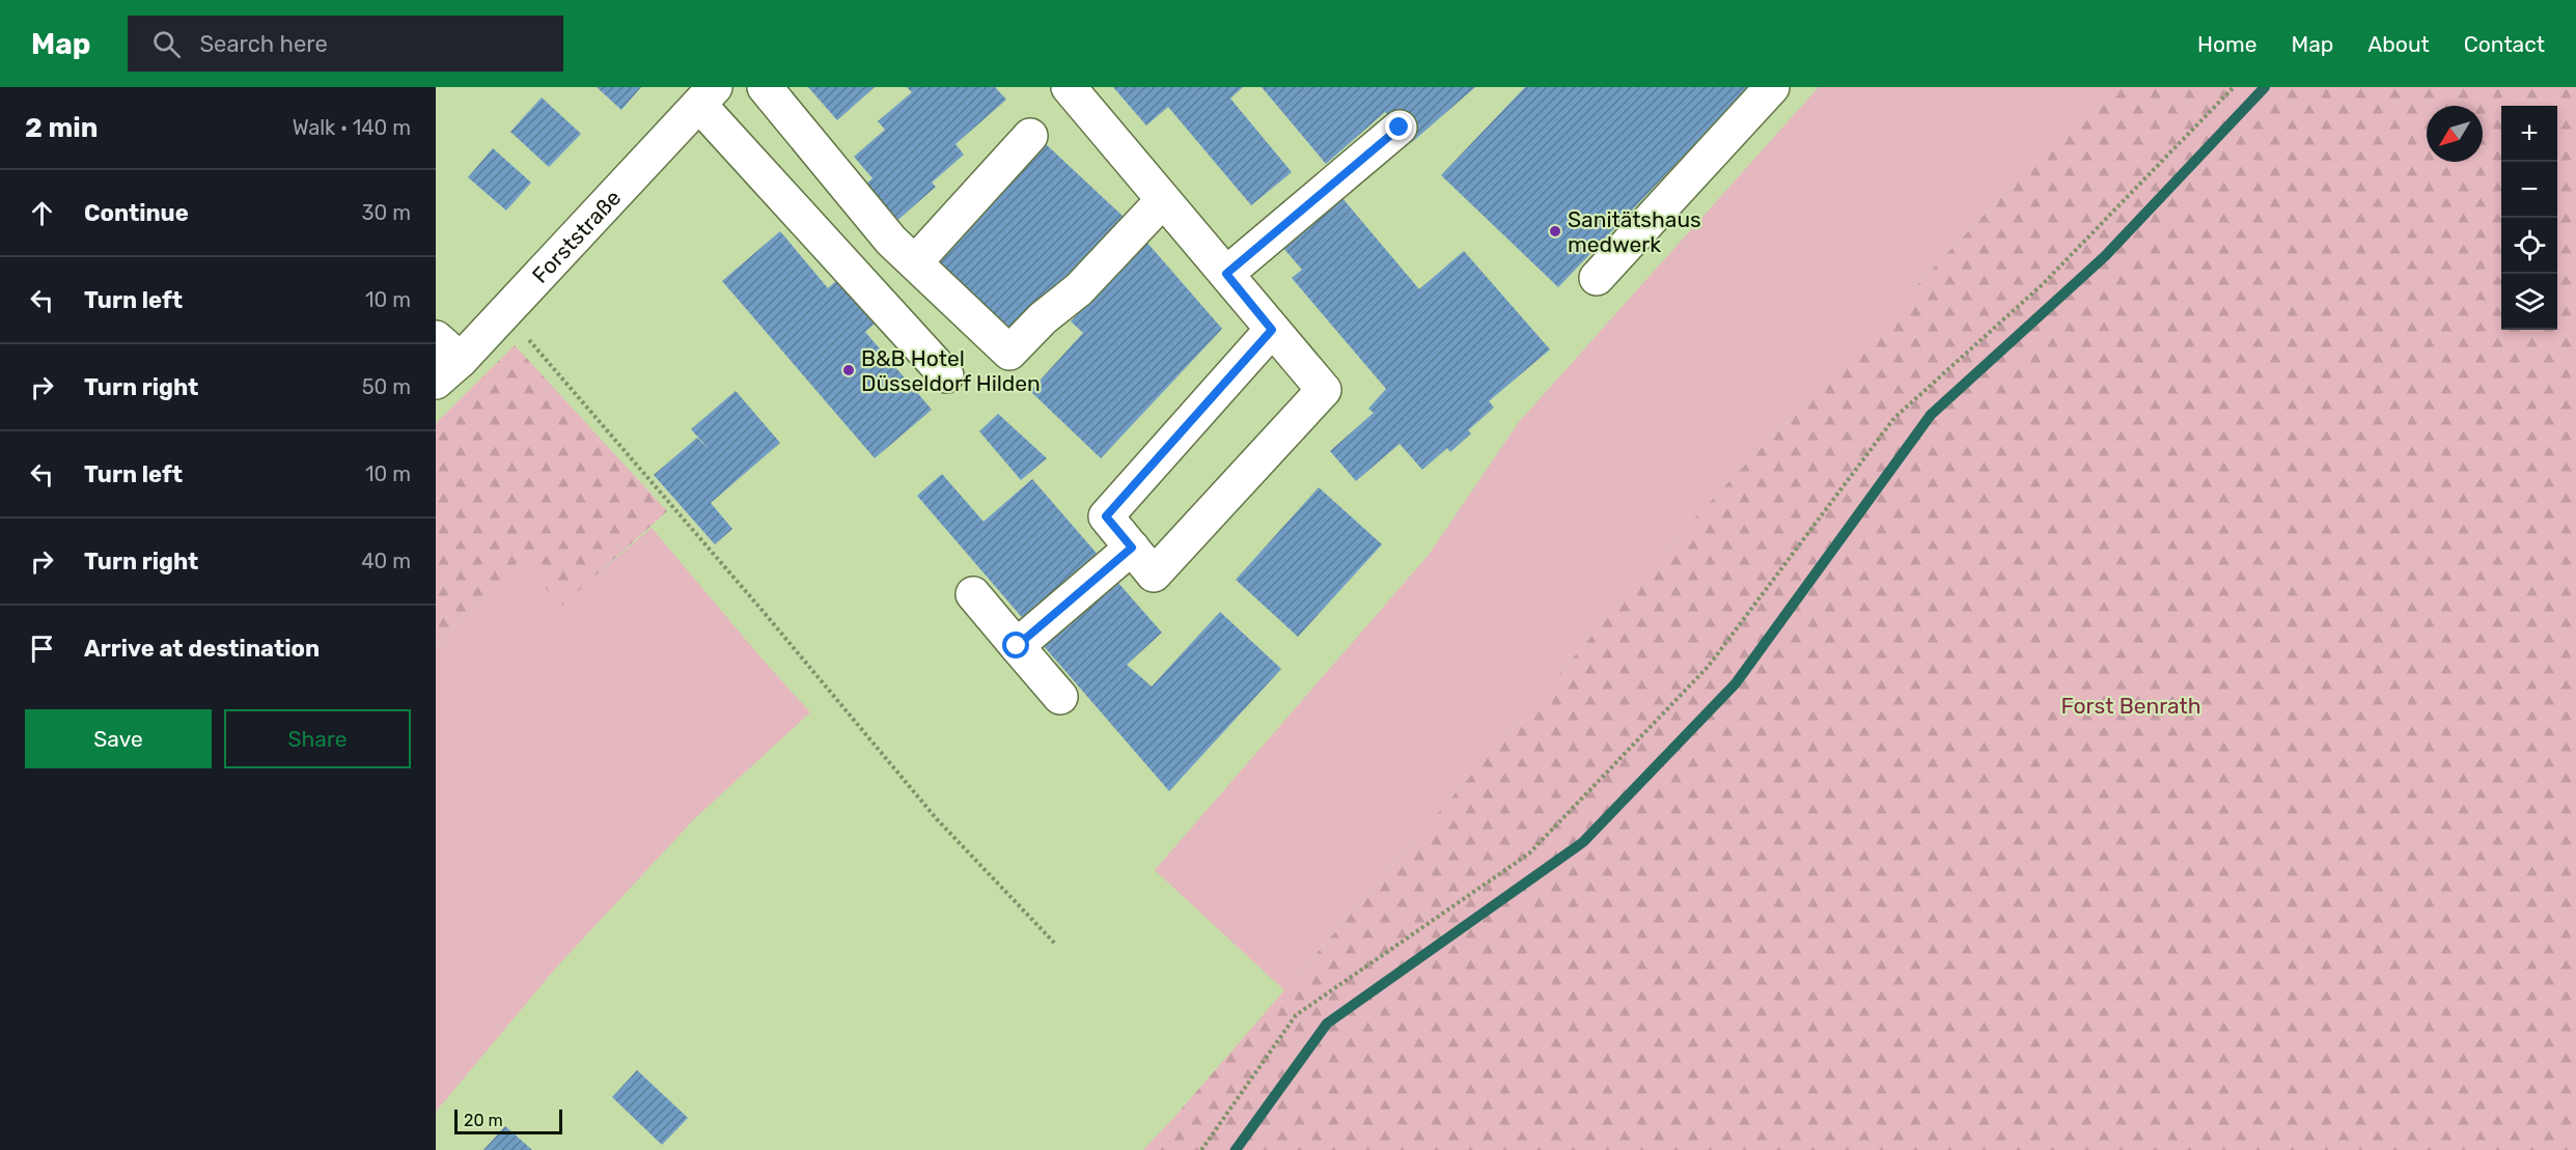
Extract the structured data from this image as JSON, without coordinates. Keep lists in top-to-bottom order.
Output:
{
  "streets": {
    "street": ["Forststraße"]
  },
  "parks": ["Forst Benrath"],
  "places": ["Sanitätshaus medwerk", "B&B Hotel Düsseldorf Hilden"],
  "scale_bar": "20 m",
  "north": "bottom left",
  "page": {
    "header": "Map",
    "search": "Search here",
    "nav": [
      "Home",
      "Map",
      "About",
      "Contact"
    ],
    "heading": ["2 min", "Walk · 140 m"],
    "map_buttons": ["+", "−"],
    "list": [
      ["Continue", "30 m"],
      ["Turn left", "10 m"],
      ["Turn right", "50 m"],
      ["Turn left", "10 m"],
      ["Turn right", "40 m"],
      "Arrive at destination"
    ],
    "buttons": ["Save", "Share"],
    "scale": "20 m"
  }
}
